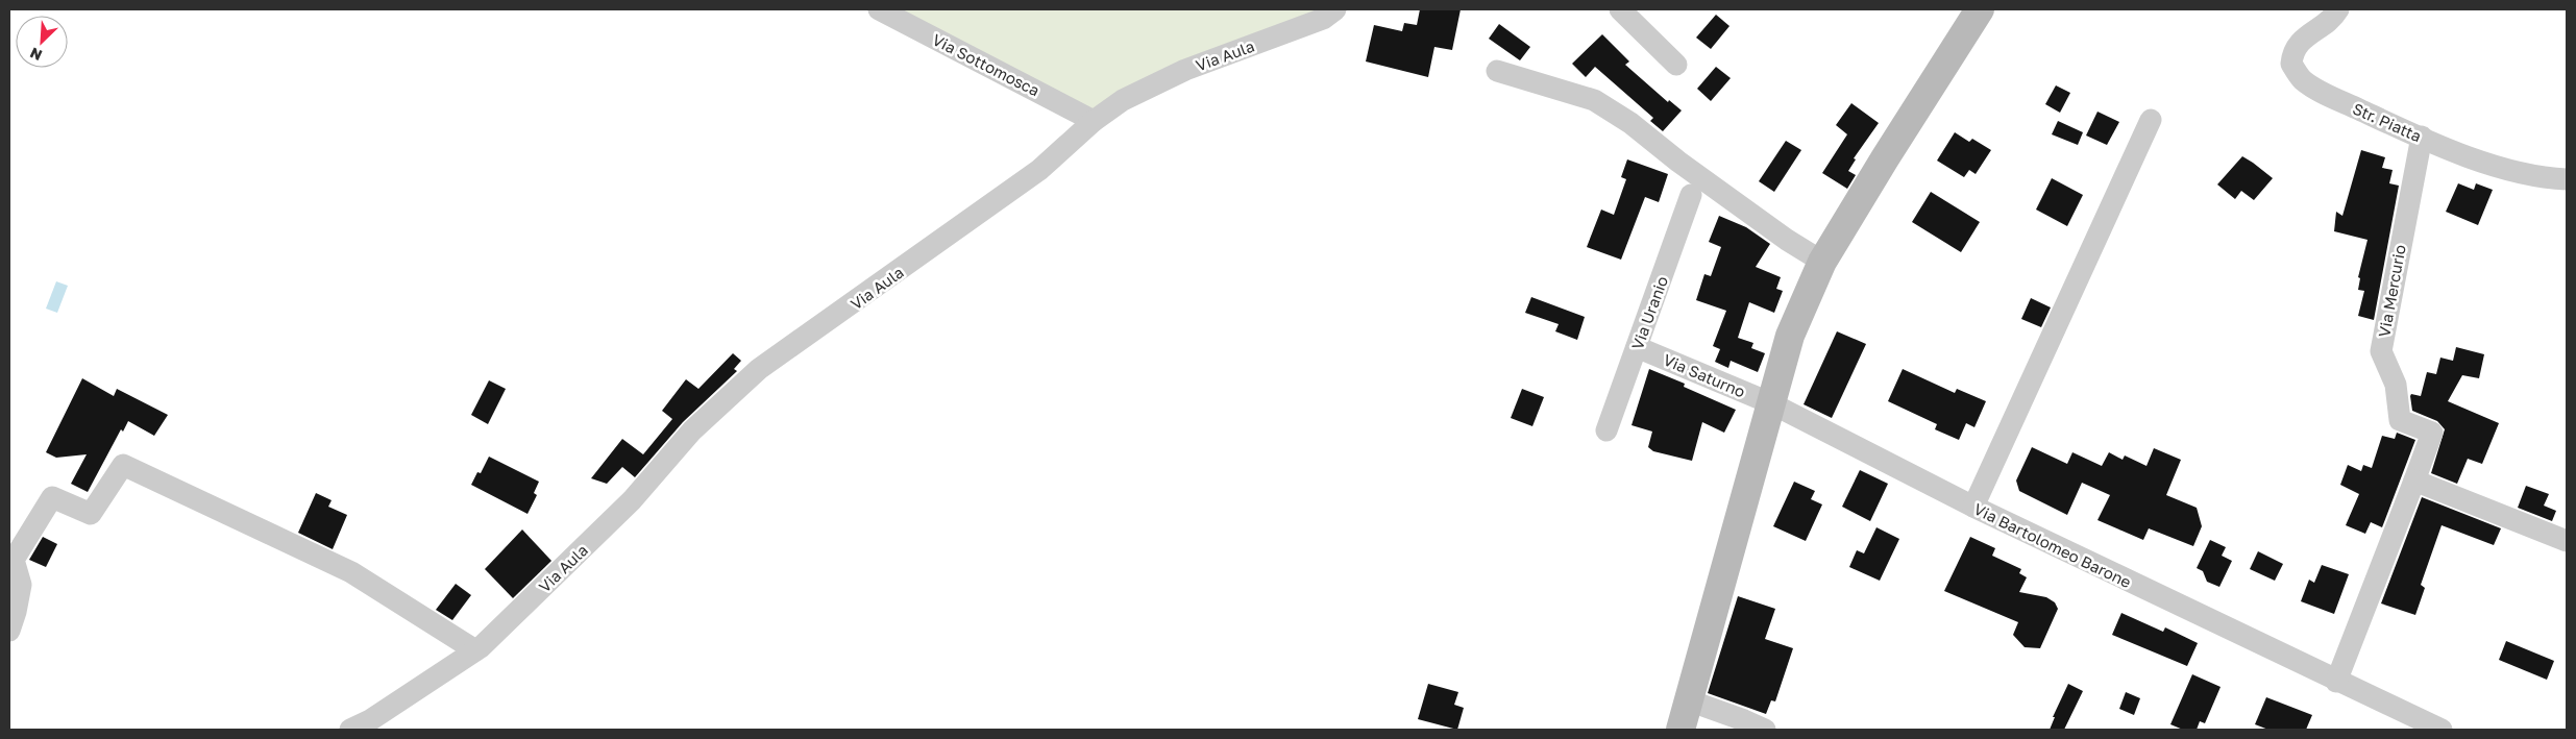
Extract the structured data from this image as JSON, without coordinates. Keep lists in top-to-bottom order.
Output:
{
  "streets": {
    "street": [
      "Via Aula",
      "Via Sottomosca",
      "Str. Piatta",
      "Via Mercurio",
      "Via Uranio",
      "Via Saturno",
      "Via Bartolomeo Barone"
    ]
  },
  "crossings": [
    ["Via Aula", "Via Sottomosca"],
    ["Str. Piatta", "Via Mercurio"],
    ["Via Mercurio", "Via Bartolomeo Barone"],
    ["Via Uranio", "Via Saturno"],
    ["Via Saturno", "Via Bartolomeo Barone"]
  ],
  "north": "bottom left"
}
